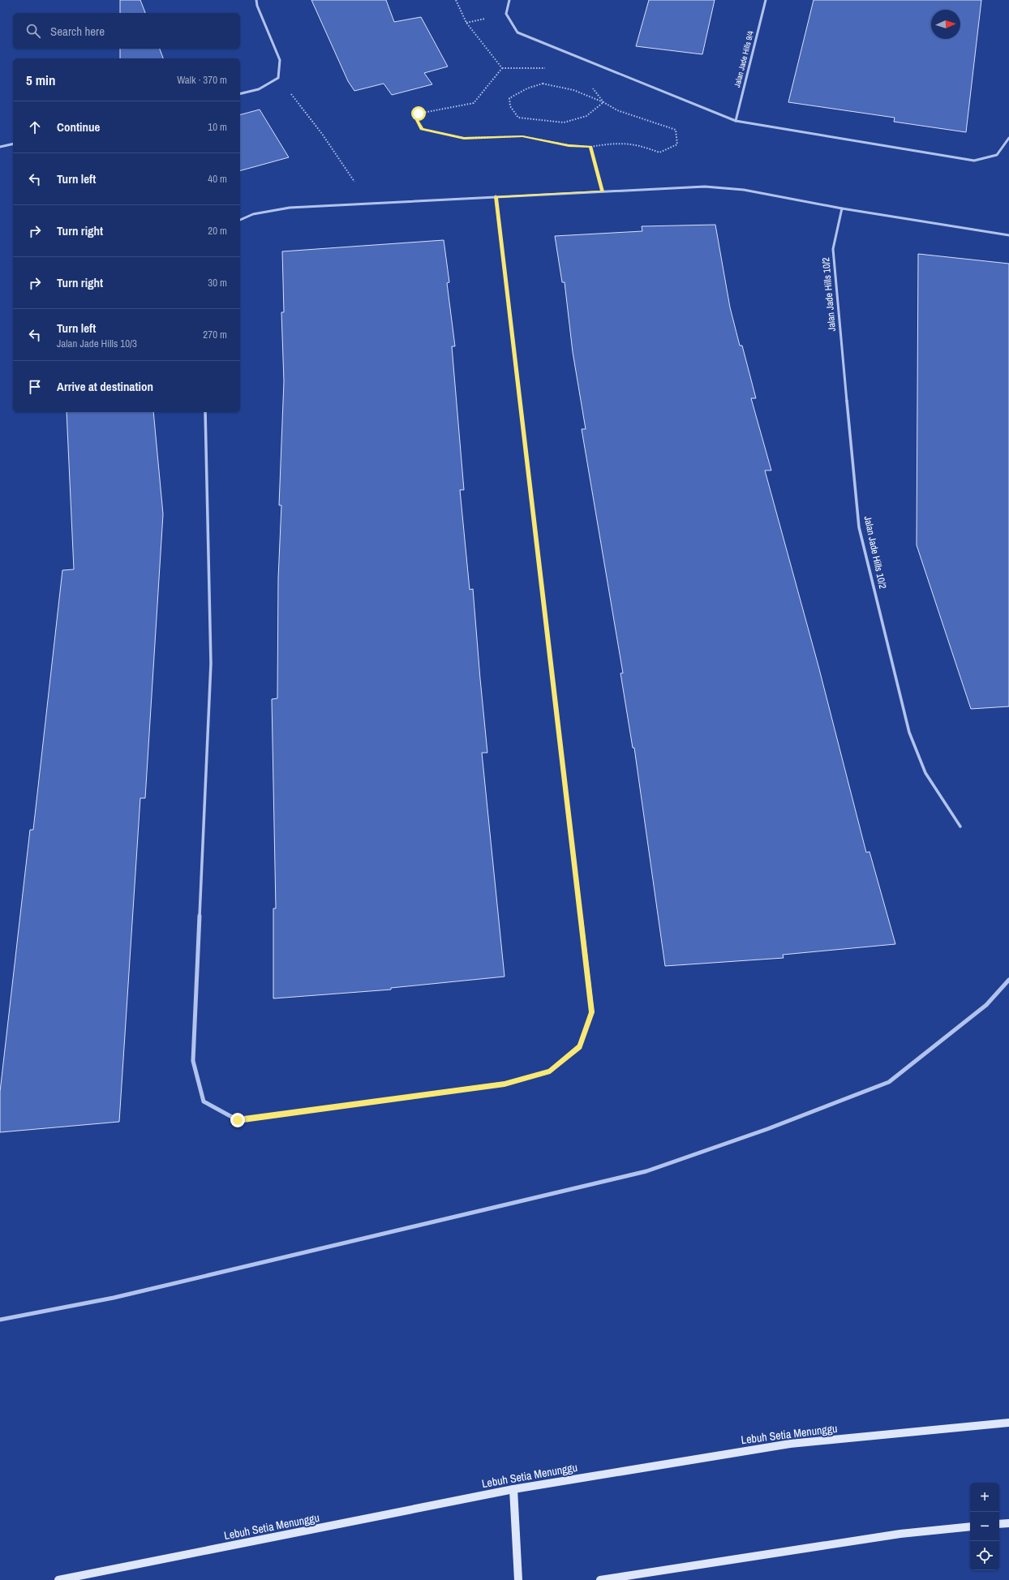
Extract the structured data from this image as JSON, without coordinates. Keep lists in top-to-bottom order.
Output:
{
  "streets": {
    "street": ["Jalan Jade Hills 9/4", "Jalan Jade Hills 10/2", "Lebuh Setia Menunggu"]
  },
  "north": "right",
  "page": {
    "search": "Search here",
    "heading": ["5 min", "Walk · 370 m"],
    "list": [
      ["Continue", "10 m"],
      ["Turn left", "40 m"],
      ["Turn right", "20 m"],
      ["Turn right", "30 m"],
      ["Turn left", "Jalan Jade Hills 10/3", "270 m"],
      "Arrive at destination"
    ],
    "map_buttons": ["+", "−"]
  }
}
